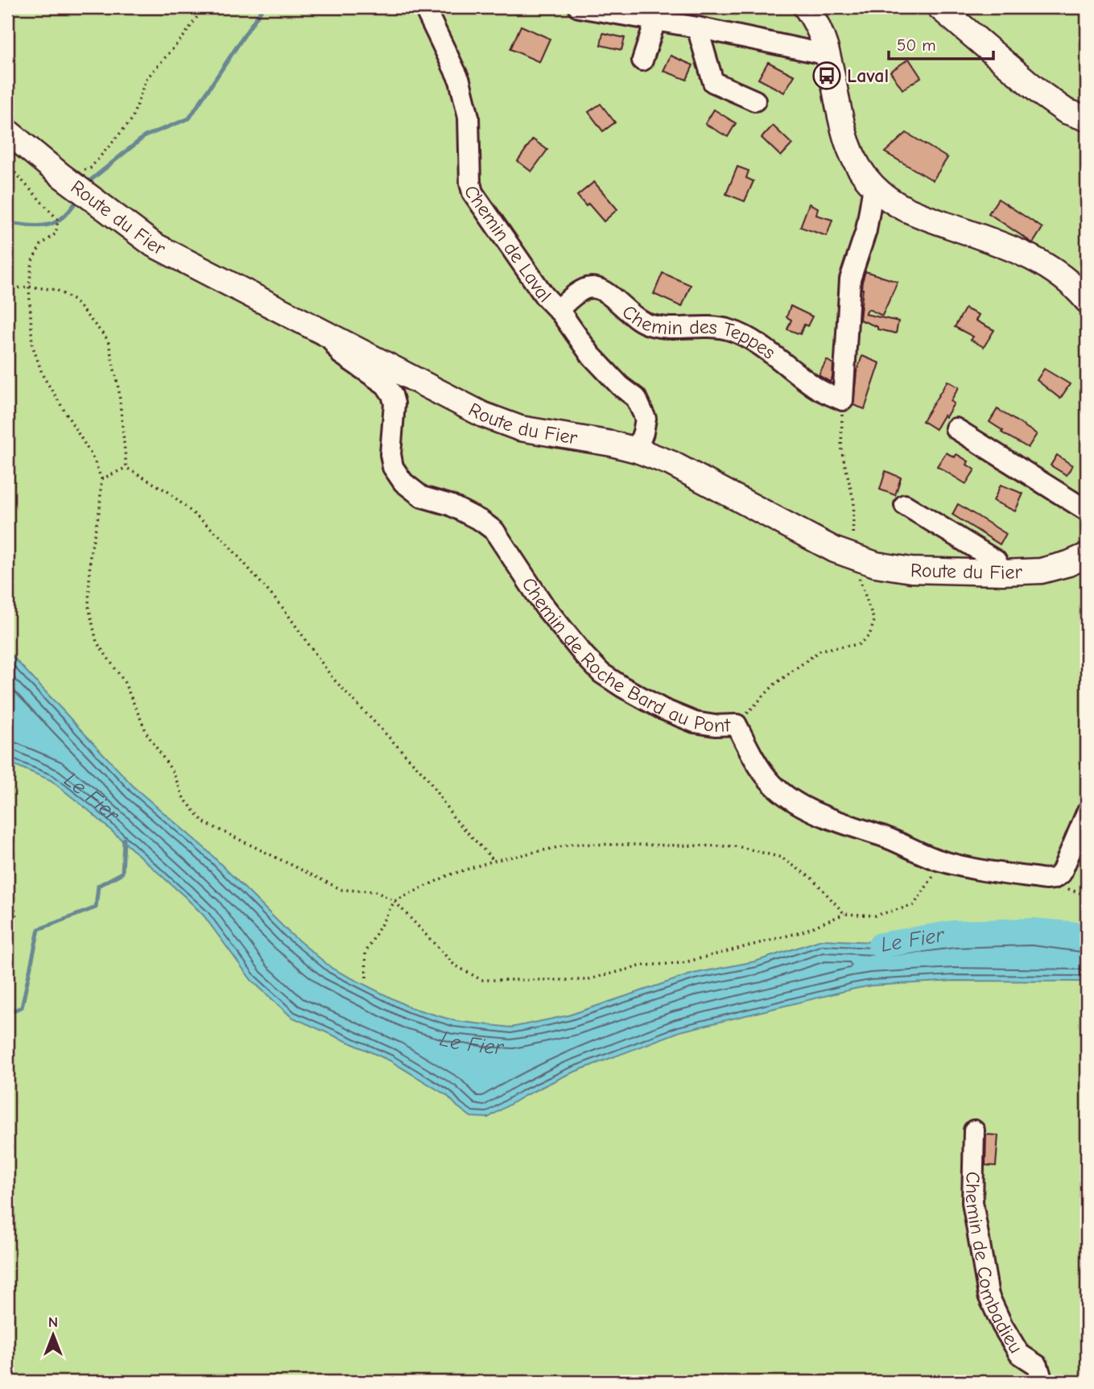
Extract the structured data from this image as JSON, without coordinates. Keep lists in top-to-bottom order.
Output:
{
  "streets": {
    "main road": ["Route du Fier"],
    "street": [
      "Chemin de Laval",
      "Chemin des Teppes",
      "Chemin de Roche Bard au Pont",
      "Chemin de Combadieu"
    ]
  },
  "crossings": [
    ["Route du Fier", "Chemin de Laval"],
    ["Route du Fier", "Chemin de Roche Bard au Pont"],
    ["Chemin de Laval", "Chemin des Teppes"]
  ],
  "water": ["Le Fier"],
  "places": {
    "bus stop": ["Laval"]
  },
  "scale_bar": "50 m",
  "north": "top"
}
